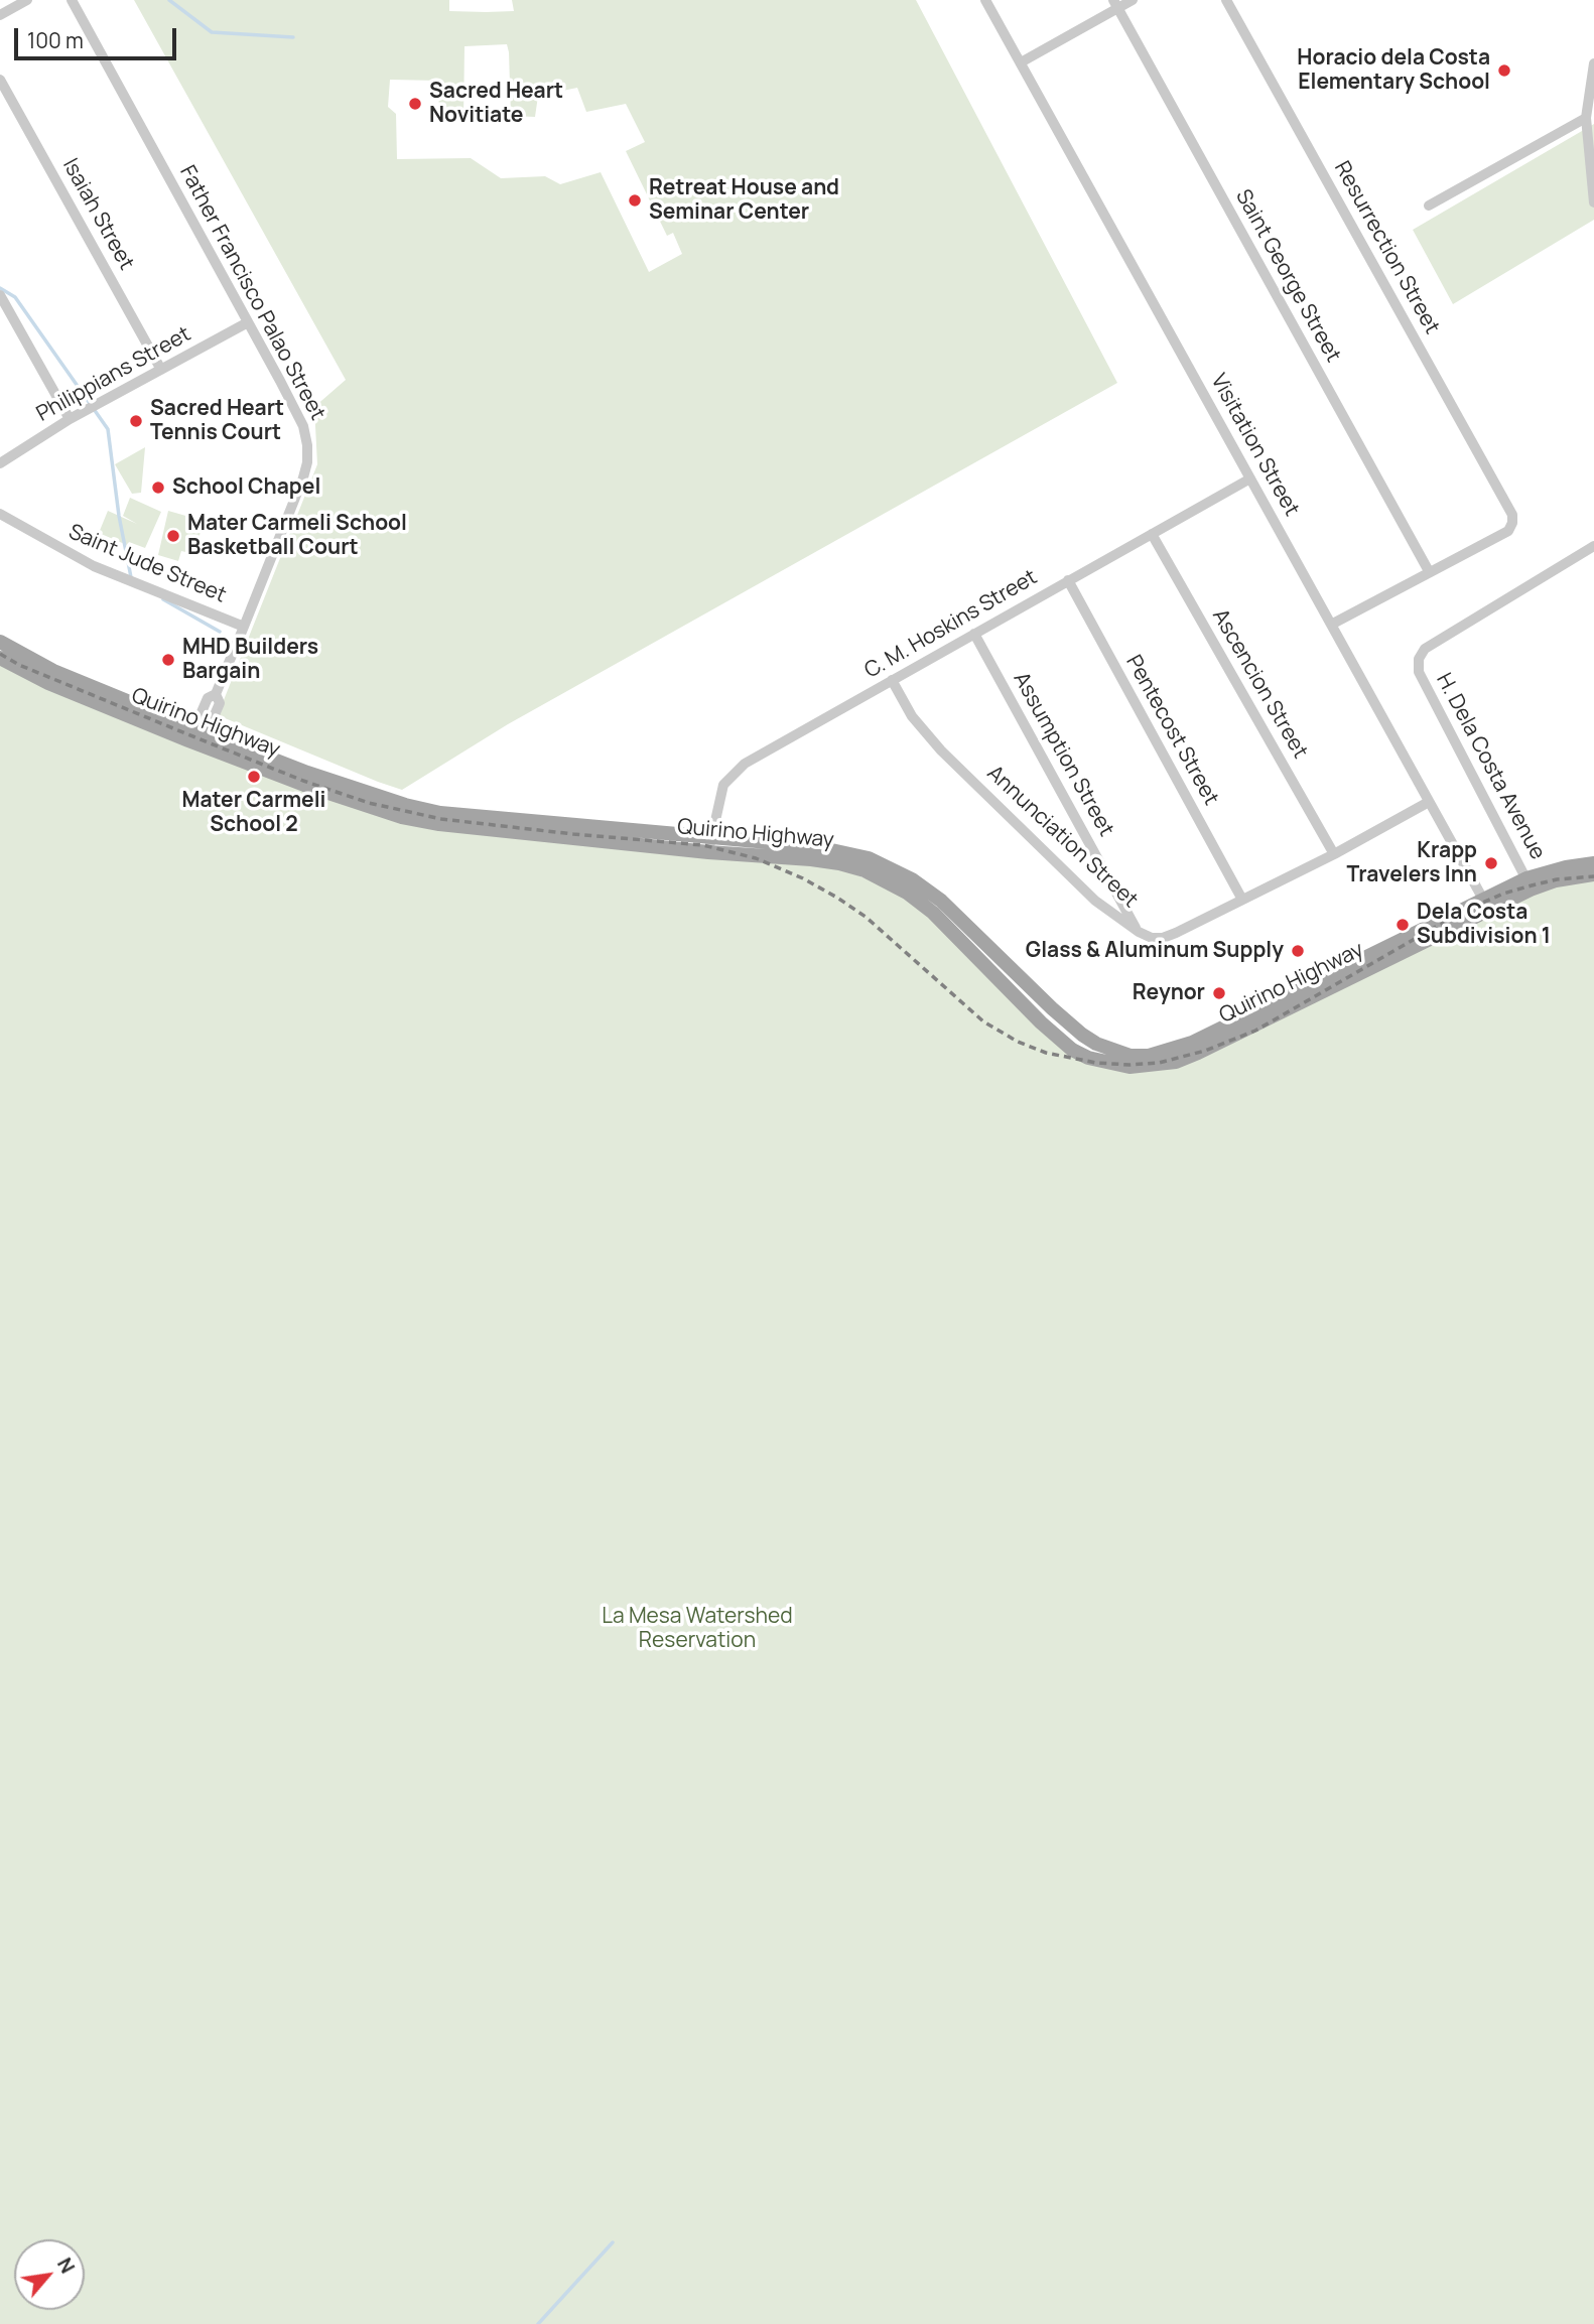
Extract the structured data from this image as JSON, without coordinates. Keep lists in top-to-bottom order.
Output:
{
  "streets": {
    "main road": ["Quirino Highway"],
    "street": [
      "Isaiah Street",
      "Resurrection Street",
      "Saint George Street",
      "Father Francisco Palao Street",
      "Philippians Street",
      "Visitation Street",
      "Saint Jude Street",
      "C. M. Hoskins Street",
      "Ascencion Street",
      "Pentecost Street",
      "Assumption Street",
      "H. Dela Costa Avenue",
      "Annunciation Street"
    ]
  },
  "crossings": [
    ["Isaiah Street", "Philippians Street"],
    ["Resurrection Street", "Saint George Street"],
    ["Father Francisco Palao Street", "Philippians Street"],
    ["Father Francisco Palao Street", "Saint Jude Street"],
    ["Father Francisco Palao Street", "Quirino Highway"],
    ["Visitation Street", "C. M. Hoskins Street"],
    ["Visitation Street", "Quirino Highway"],
    ["Visitation Street", "Annunciation Street"],
    ["C. M. Hoskins Street", "Ascencion Street"],
    ["C. M. Hoskins Street", "Quirino Highway"],
    ["C. M. Hoskins Street", "Pentecost Street"],
    ["C. M. Hoskins Street", "Assumption Street"],
    ["C. M. Hoskins Street", "Annunciation Street"],
    ["Ascencion Street", "Annunciation Street"],
    ["Quirino Highway", "H. Dela Costa Avenue"],
    ["Pentecost Street", "Annunciation Street"],
    ["Assumption Street", "Annunciation Street"]
  ],
  "parks": ["La Mesa Watershed Reservation"],
  "places": [
    "Horacio dela Costa Elementary School",
    "Sacred Heart Novitiate",
    "Retreat House and Seminar Center",
    "Sacred Heart Tennis Court",
    "School Chapel",
    "Mater Carmeli School Basketball Court",
    "MHD Builders Bargain",
    "Mater Carmeli School 2",
    "Krapp Travelers Inn",
    "Dela Costa Subdivision 1",
    "Glass & Aluminum Supply",
    "Reynor"
  ],
  "scale_bar": "100 m",
  "north": "top right"
}
